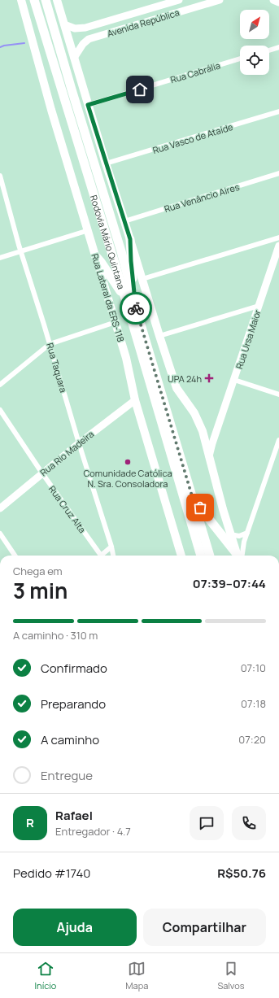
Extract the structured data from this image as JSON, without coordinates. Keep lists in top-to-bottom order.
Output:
{
  "streets": {
    "highway": ["Rodovia Mário Quintana"],
    "main road": ["Rua Lateral da ERS-118"],
    "street": [
      "Avenida República",
      "Rua Cabrália",
      "Rua Vasco de Ataíde",
      "Rua Venâncio Aires",
      "Rua Ursa Maior",
      "Rua Taquara",
      "Rua Rio Madeira",
      "Rua Cruz Alta"
    ]
  },
  "crossings": [
    ["Rua Lateral da ERS-118", "Rua Rio Madeira"],
    ["Rua Taquara", "Rua Rio Madeira"],
    ["Rua Rio Madeira", "Rua Cruz Alta"]
  ],
  "places": {
    "health": ["UPA 24h"],
    "other": ["Comunidade Católica N. Sra. Consoladora"]
  },
  "north": "top right",
  "page": {
    "heading": ["3 min", "Chega em", "07:39–07:44"],
    "panel": [
      "Rafael",
      "Entregador · 4.7",
      "Pedido #1740",
      "R$50.76"
    ],
    "bar": "A caminho · 310 m",
    "list": [
      ["Confirmado", "07:10"],
      ["Preparando", "07:18"],
      ["A caminho", "07:20"],
      "Entregue"
    ],
    "round": "R",
    "buttons": ["Ajuda", "Compartilhar"],
    "tabs": ["Início", "Mapa", "Salvos"]
  }
}
